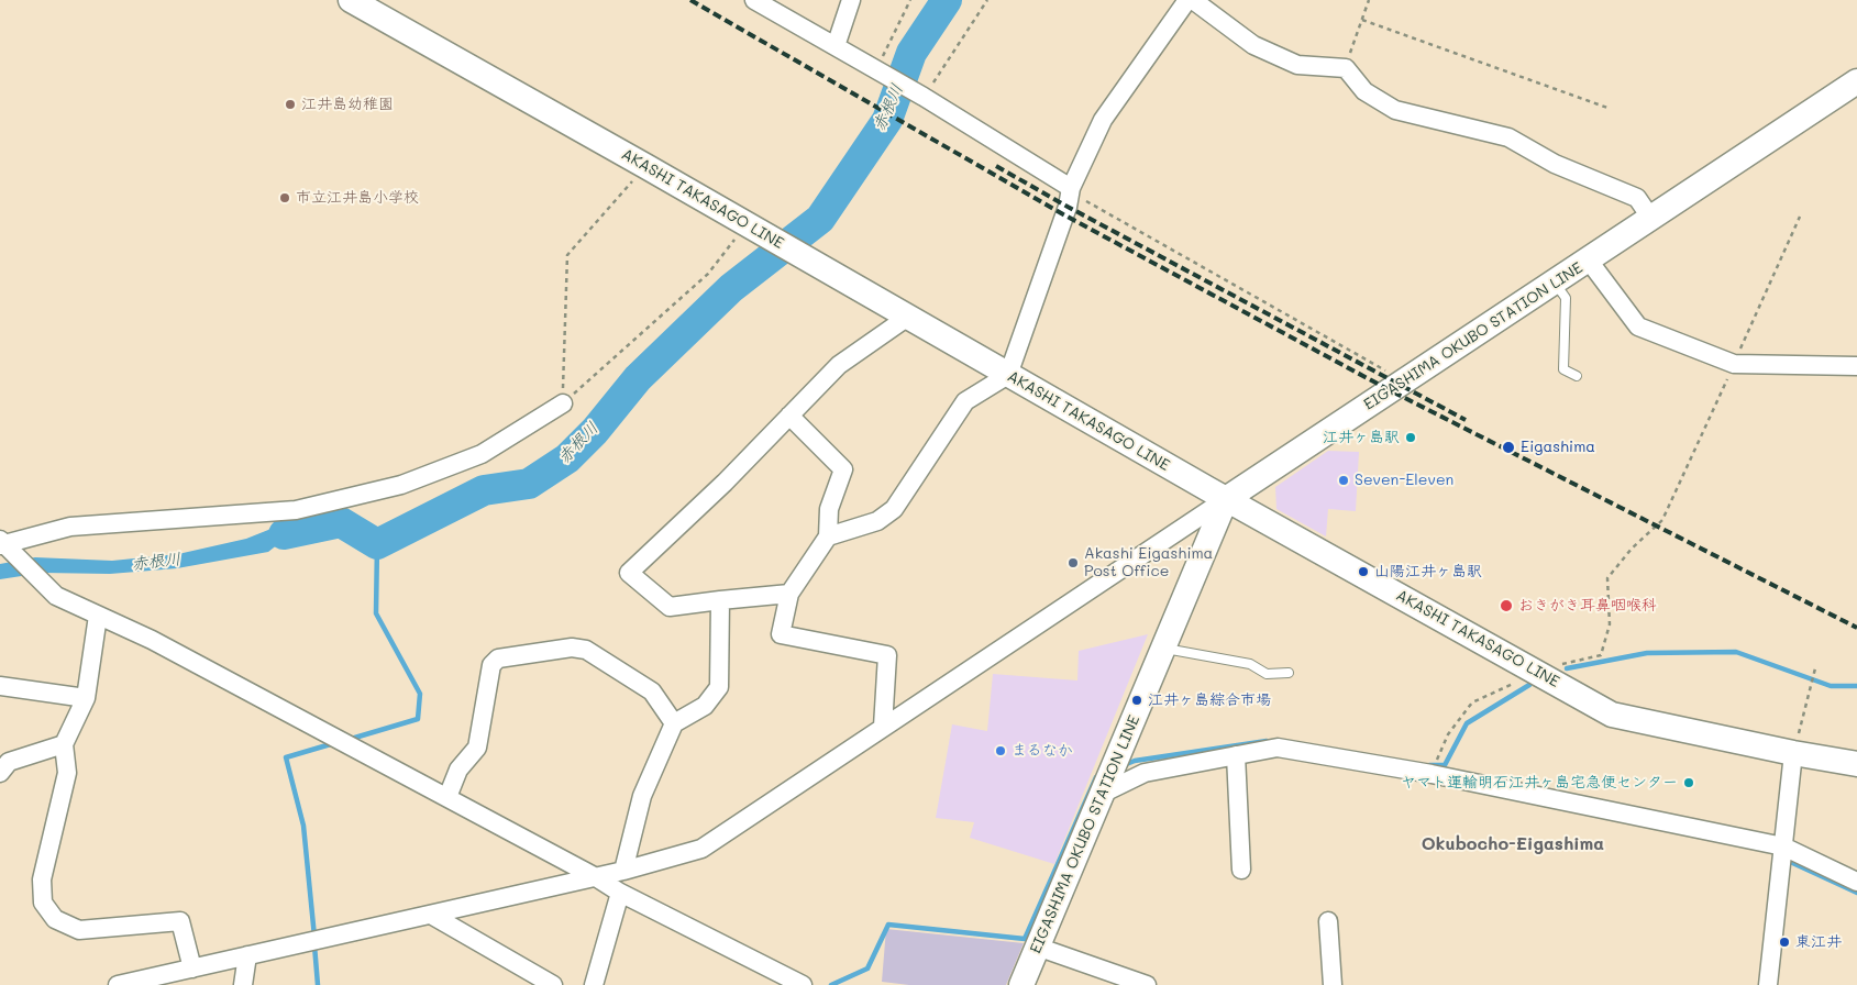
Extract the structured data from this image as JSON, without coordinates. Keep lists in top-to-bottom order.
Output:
{
  "streets": {
    "main road": ["AKASHI TAKASAGO LINE", "EIGASHIMA OKUBO STATION LINE"]
  },
  "crossings": [
    ["AKASHI TAKASAGO LINE", "EIGASHIMA OKUBO STATION LINE"]
  ],
  "districts": ["Okubocho-Eigashima"],
  "water": ["赤根川"],
  "places": [
    "江井島幼稚園",
    "市立江井島小学校",
    "江井ヶ島駅",
    "Eigashima",
    "Seven-Eleven",
    "Akashi Eigashima Post Office",
    "山陽江井ヶ島駅",
    "おきがき耳鼻咽喉科",
    "江井ヶ島綜合市場",
    "まるなか",
    "ヤマト運輸明石江井ヶ島宅急便センター",
    "東江井"
  ]
}
